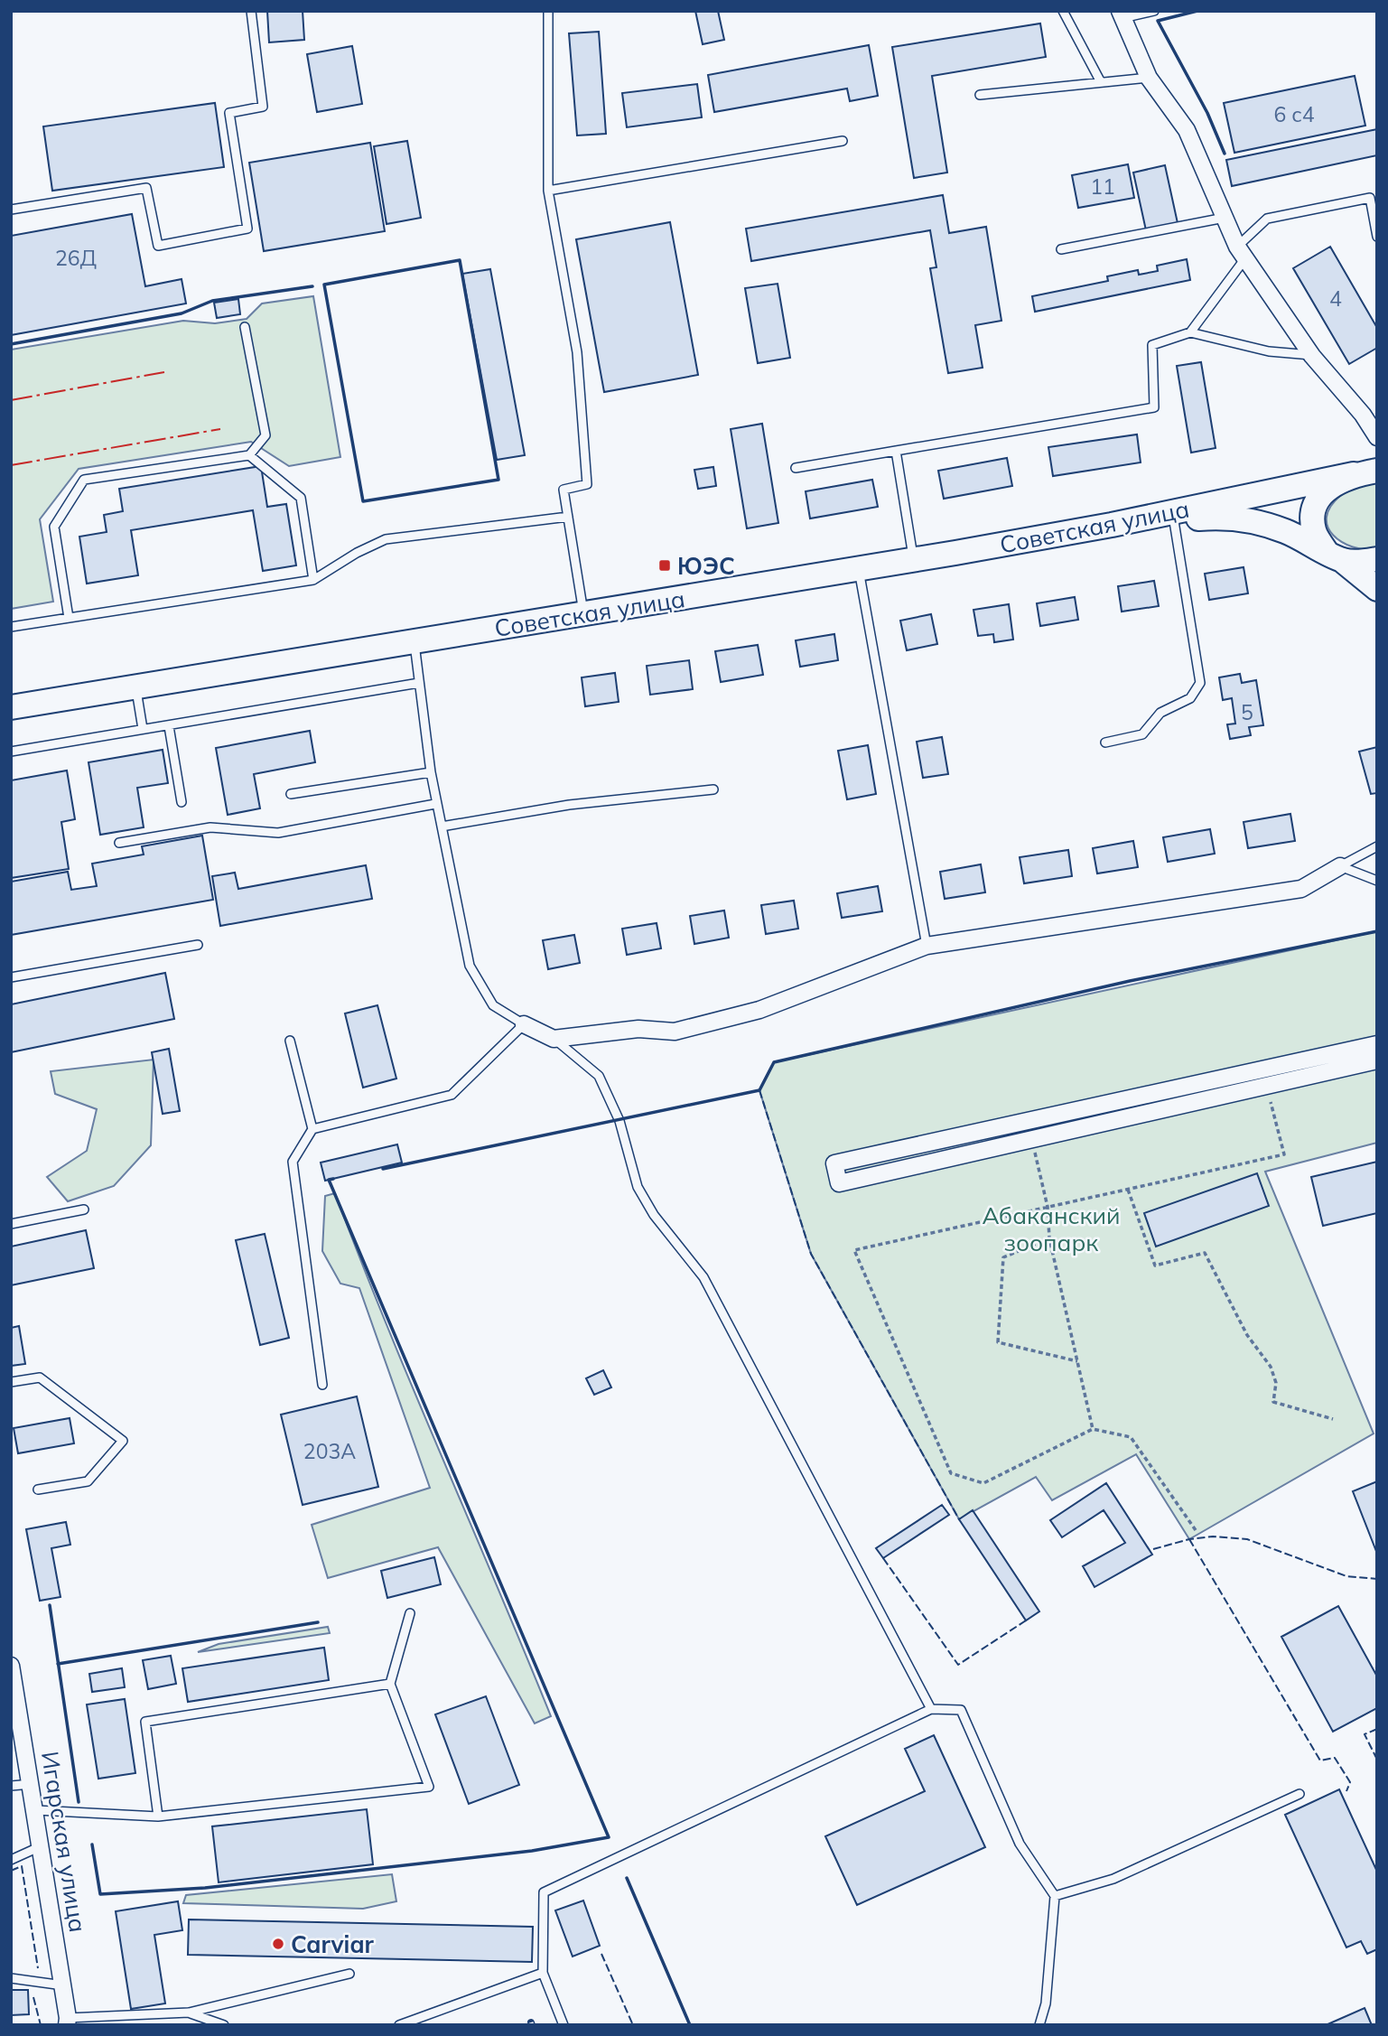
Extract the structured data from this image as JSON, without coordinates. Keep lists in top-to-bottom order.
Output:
{
  "streets": {
    "main road": ["Советская улица"],
    "street": ["Игарская улица"]
  },
  "parks": ["Абаканский зоопарк"],
  "places": {
    "transit": ["ЮЭС"],
    "other": ["Carviar"]
  },
  "house_numbers": [
    "6 с4",
    "11",
    "26Д",
    "4",
    "5",
    "203А"
  ]
}
